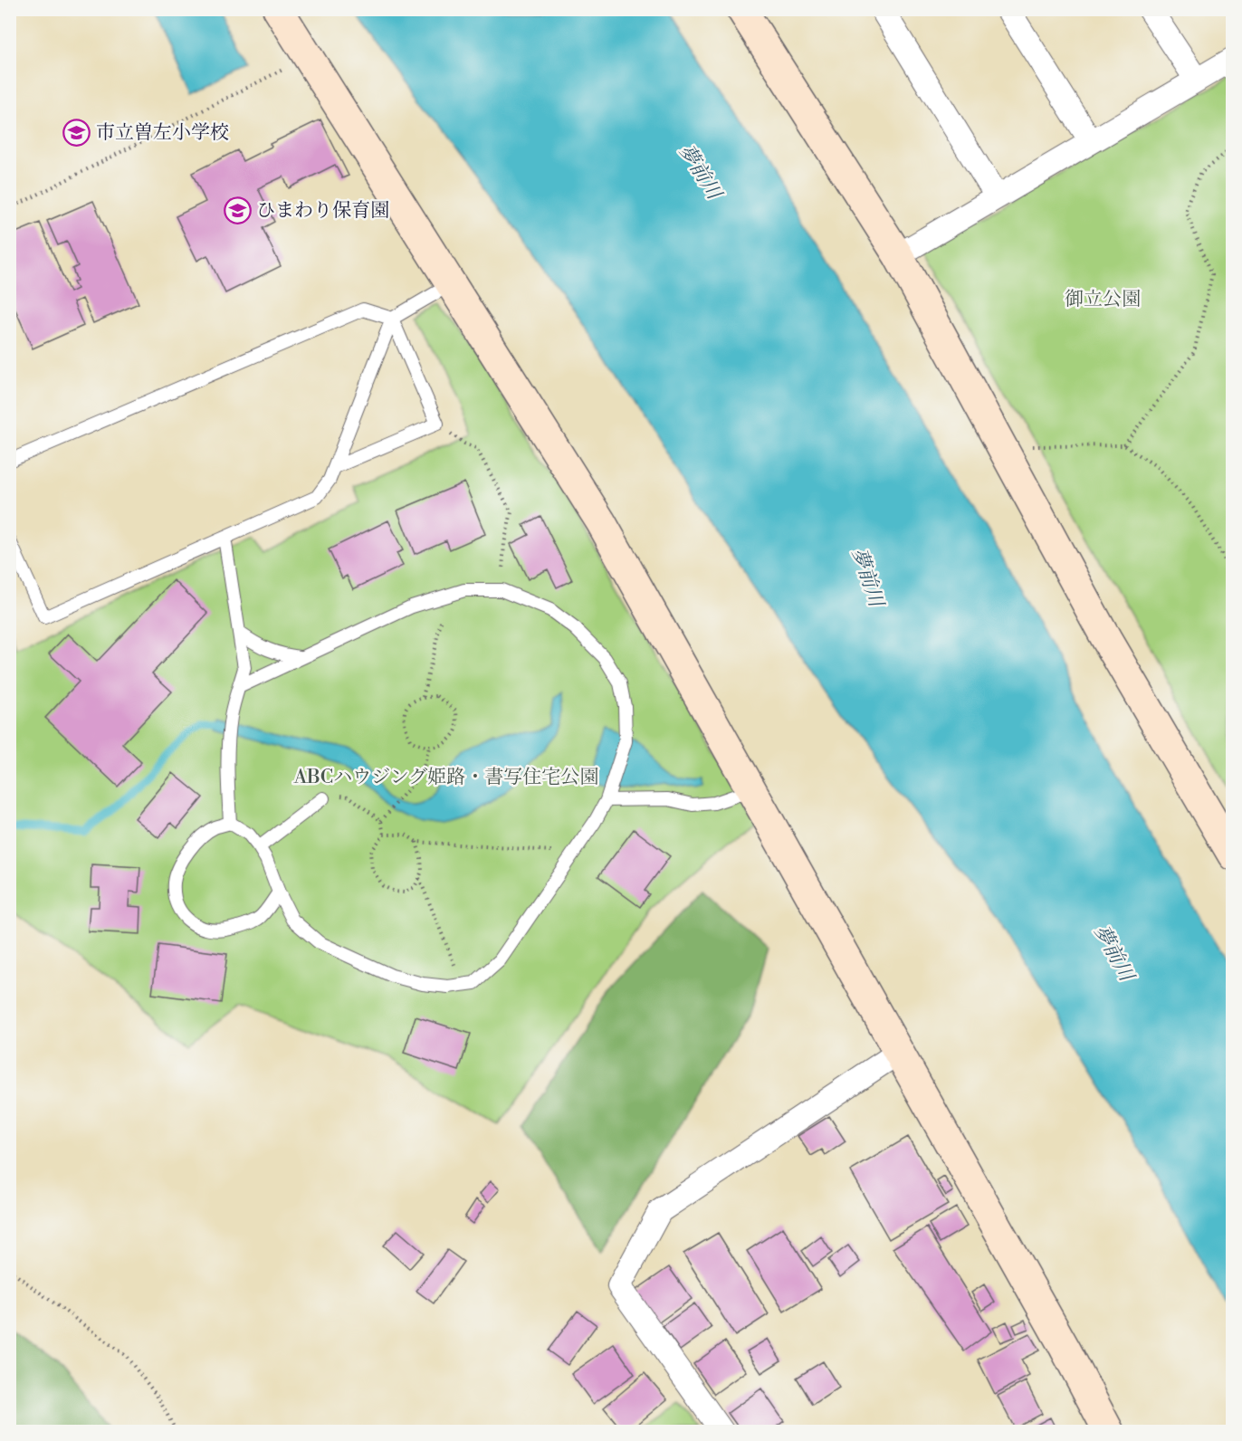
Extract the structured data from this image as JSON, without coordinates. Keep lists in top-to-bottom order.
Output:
{
  "water": ["夢前川"],
  "parks": ["御立公園", "ABCハウジング姫路・書写住宅公園"],
  "places": {
    "school or university": ["市立曽左小学校", "ひまわり保育園"]
  }
}
